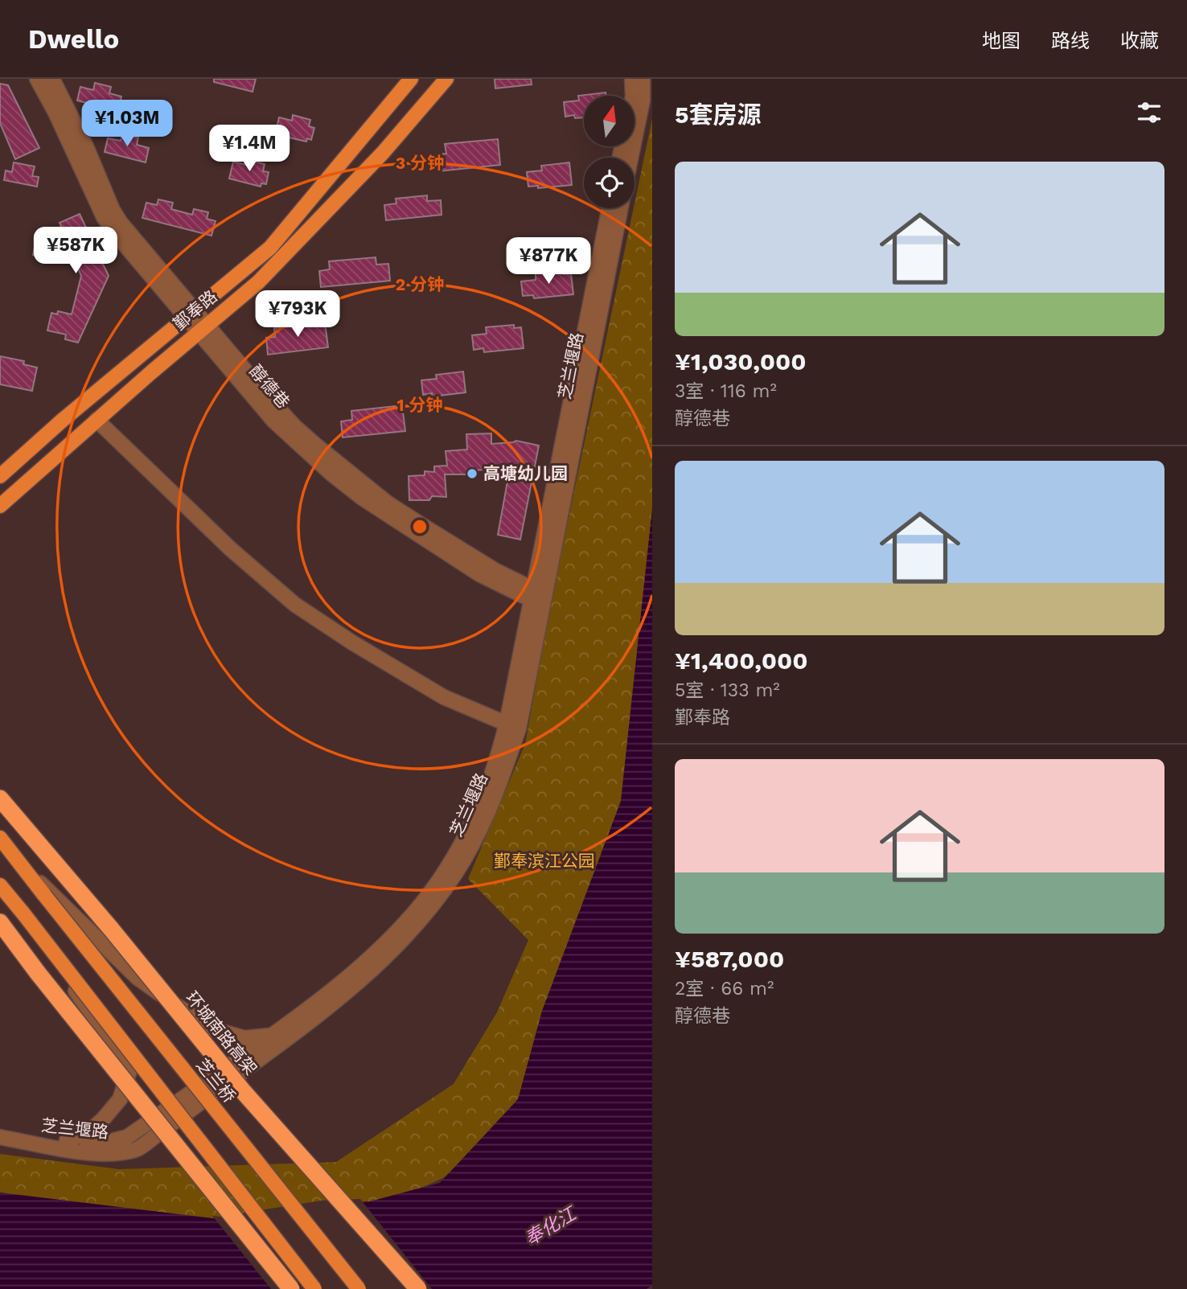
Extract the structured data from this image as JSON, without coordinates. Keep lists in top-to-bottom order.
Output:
{
  "streets": {
    "highway": ["环城南路高架"],
    "main road": ["鄞奉路", "芝兰桥"],
    "street": ["芝兰堰路", "醇德巷"]
  },
  "crossings": [
    ["鄞奉路", "醇德巷"],
    ["芝兰堰路", "醇德巷"]
  ],
  "water": ["奉化江"],
  "parks": ["鄞奉滨江公园"],
  "places": ["高塘幼儿园"],
  "north": "top",
  "page": {
    "header": "Dwello",
    "nav": ["地图", "路线", "收藏"],
    "heading": "5套房源",
    "price": [
      "¥1.03M",
      "¥1.4M",
      "¥587K",
      "¥877K",
      "¥793K"
    ],
    "list": [
      {
        "name": "¥1,030,000",
        "note": "3室 · 116 m² · 醇德巷"
      },
      {
        "name": "¥1,400,000",
        "note": "5室 · 133 m² · 鄞奉路"
      },
      {
        "name": "¥587,000",
        "note": "2室 · 66 m² · 醇德巷"
      }
    ]
  },
  "rings": ["3 分钟", "2 分钟", "1 分钟"]
}
